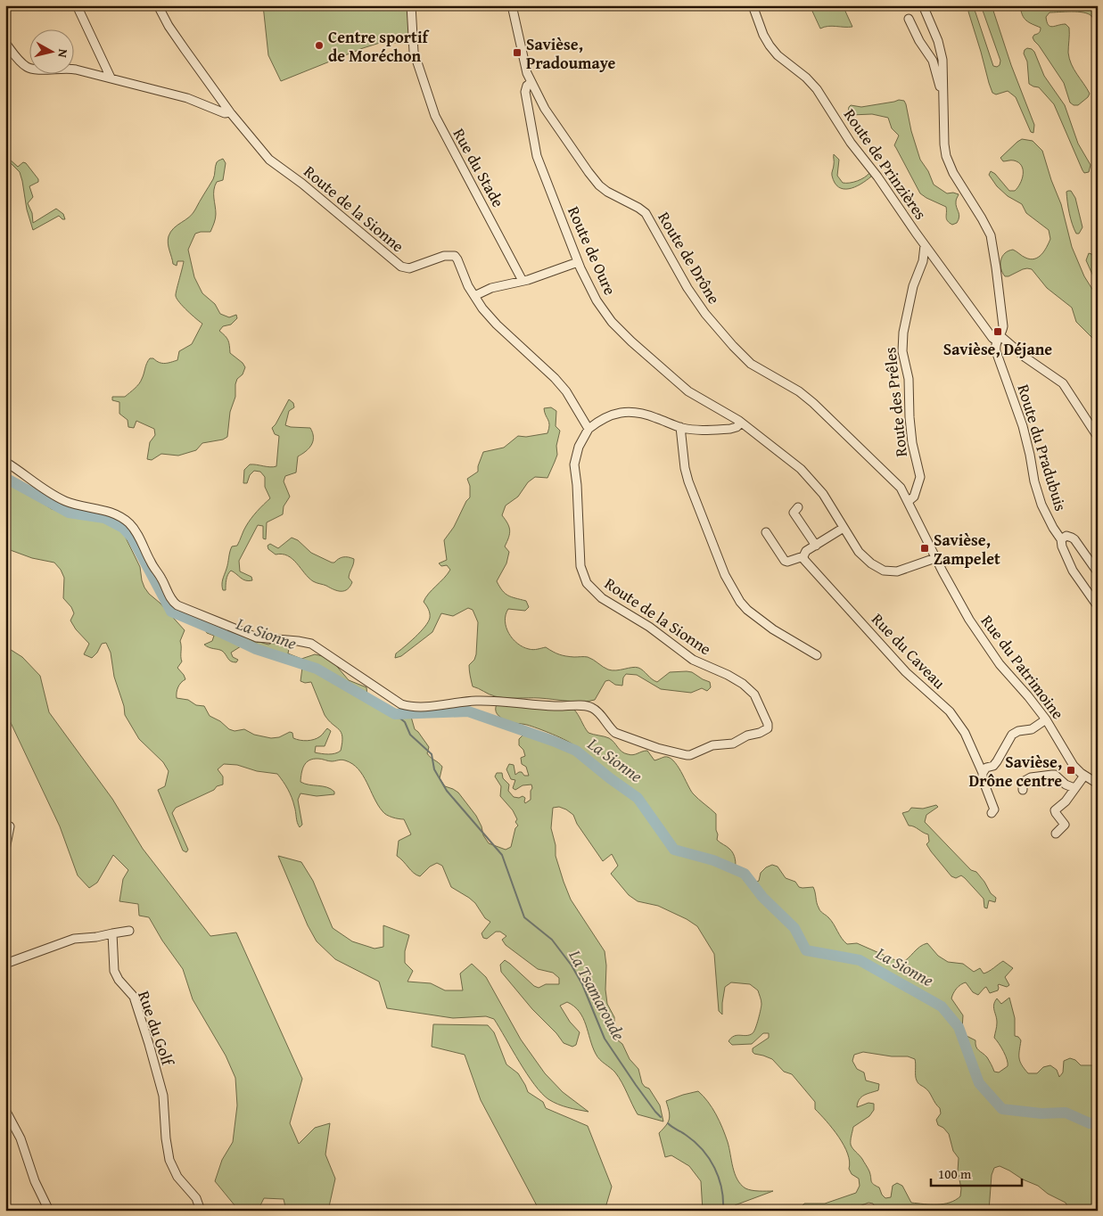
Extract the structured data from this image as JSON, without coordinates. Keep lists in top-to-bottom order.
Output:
{
  "streets": {
    "street": [
      "Route de Prinzières",
      "Rue du Stade",
      "Route de la Sionne",
      "Route de Oure",
      "Route de Drône",
      "Route des Prêles",
      "Route du Pradubuis",
      "Rue du Caveau",
      "Rue du Patrimoine",
      "Rue du Golf"
    ]
  },
  "crossings": [
    ["Route de Prinzières", "Route des Prêles"],
    ["Route de Prinzières", "Route du Pradubuis"],
    ["Route de Oure", "Route de Drône"],
    ["Route de Oure", "Rue du Patrimoine"],
    ["Route de Drône", "Route des Prêles"],
    ["Route de Drône", "Rue du Patrimoine"]
  ],
  "water": ["La Sionne", "La Tsamaroude"],
  "places": {
    "other": ["Centre sportif de Moréchon"],
    "transit": [
      "Savièse, Pradoumaye",
      "Savièse, Déjane",
      "Savièse, Zampelet",
      "Savièse, Drône centre"
    ]
  },
  "scale_bar": "100 m",
  "north": "right"
}
